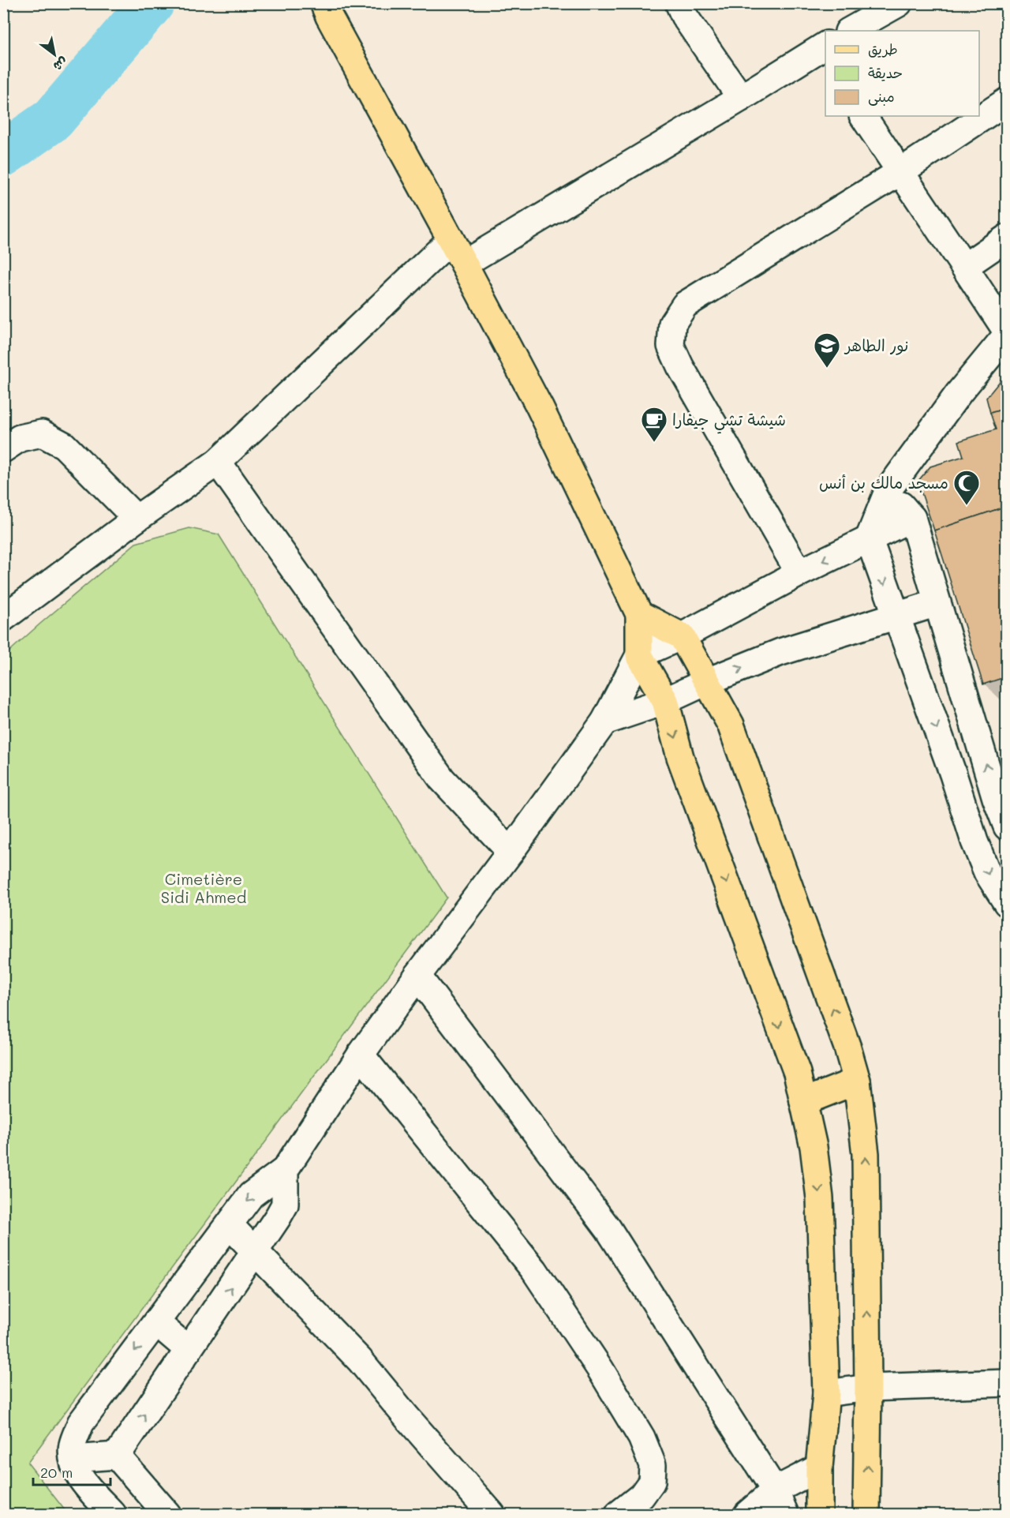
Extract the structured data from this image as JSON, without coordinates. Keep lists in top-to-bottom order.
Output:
{
  "parks": ["Cimetière Sidi Ahmed"],
  "places": {
    "school or university": ["نور الطاهر"],
    "cafe": ["شيشة تشي جيفارا"],
    "mosque": ["مسجد مالك بن أنس"]
  },
  "legend": ["طريق", "حديقة", "مبنى"],
  "scale_bar": "20 m",
  "north": "bottom right"
}
